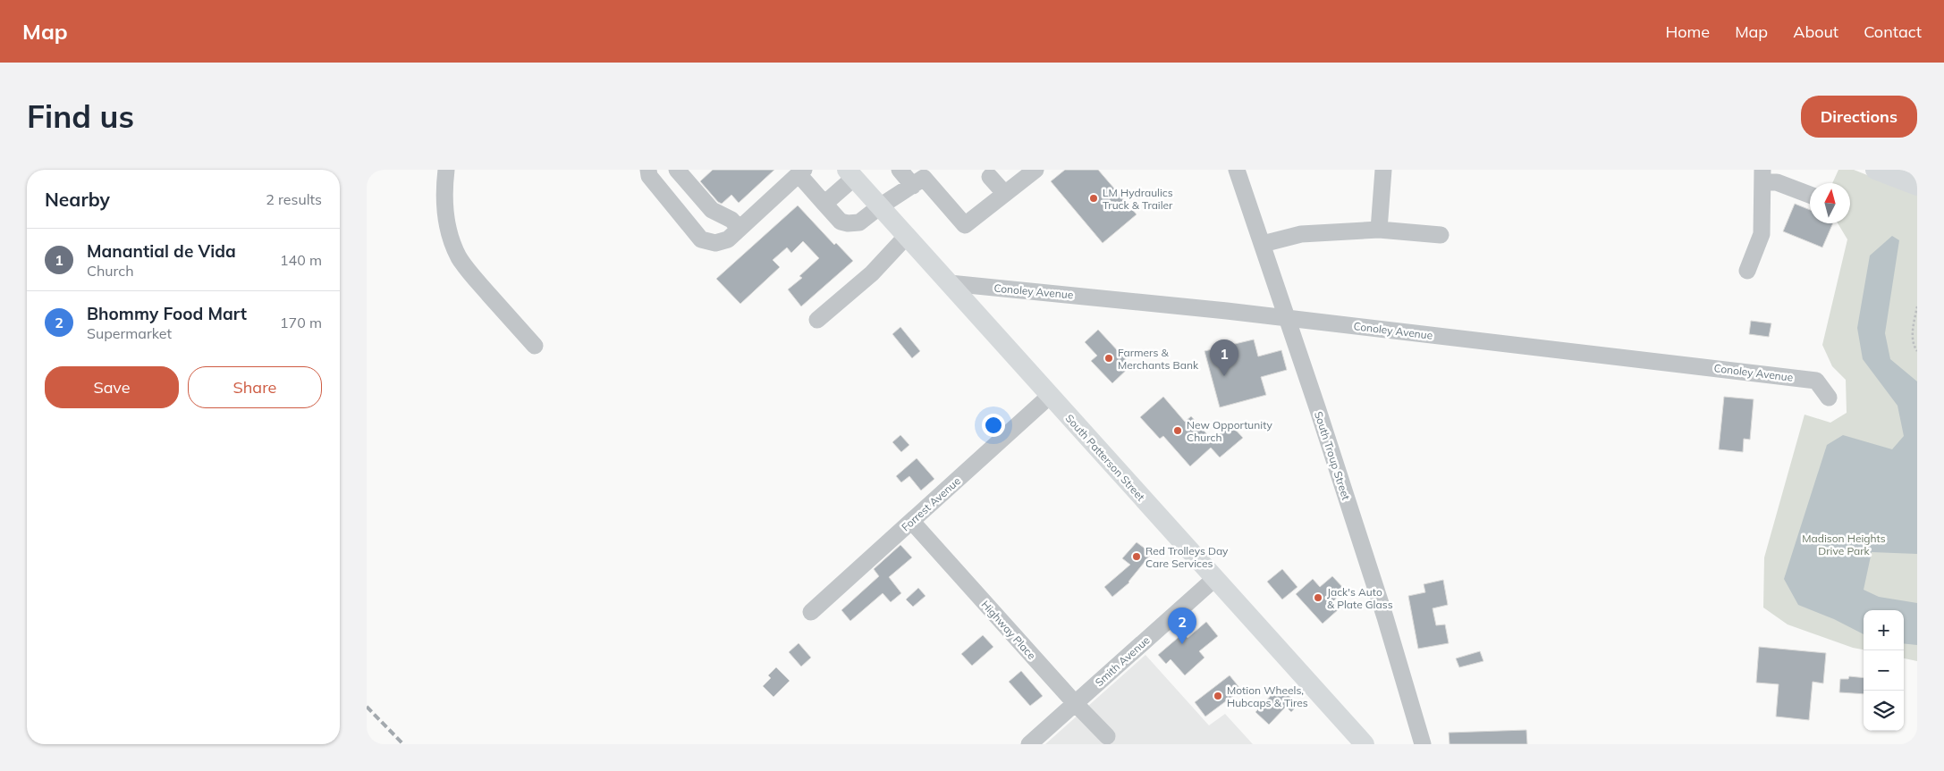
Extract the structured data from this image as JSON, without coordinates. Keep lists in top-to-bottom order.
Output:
{
  "streets": {
    "main road": ["South Patterson Street"],
    "street": [
      "Conoley Avenue",
      "South Troup Street",
      "Forrest Avenue",
      "Highway Place",
      "Smith Avenue"
    ]
  },
  "crossings": [
    ["Conoley Avenue", "South Troup Street"],
    ["Conoley Avenue", "South Patterson Street"],
    ["South Patterson Street", "Forrest Avenue"],
    ["South Patterson Street", "Smith Avenue"],
    ["Forrest Avenue", "Highway Place"],
    ["Highway Place", "Smith Avenue"]
  ],
  "parks": ["Madison Heights Drive Park"],
  "places": [
    "LM Hydraulics Truck & Trailer",
    "Farmers & Merchants Bank",
    "New Opportunity Church",
    "Red Trolleys Day Care Services",
    "Jack's Auto & Plate Glass",
    "Motion Wheels, Hubcaps & Tires"
  ],
  "north": "top",
  "page": {
    "header": "Map",
    "nav": [
      "Home",
      "Map",
      "About",
      "Contact"
    ],
    "buttons": [
      "Directions",
      ["Save", "Share"]
    ],
    "title": "Find us",
    "heading": ["Nearby", "2 results"],
    "list": [
      {
        "mark": "1",
        "name": "Manantial de Vida",
        "note": "Church",
        "value": "140 m"
      },
      {
        "mark": "2",
        "name": "Bhommy Food Mart",
        "note": "Supermarket",
        "value": "170 m"
      }
    ],
    "pins": ["1", "2"],
    "map_buttons": ["+", "−"]
  }
}
